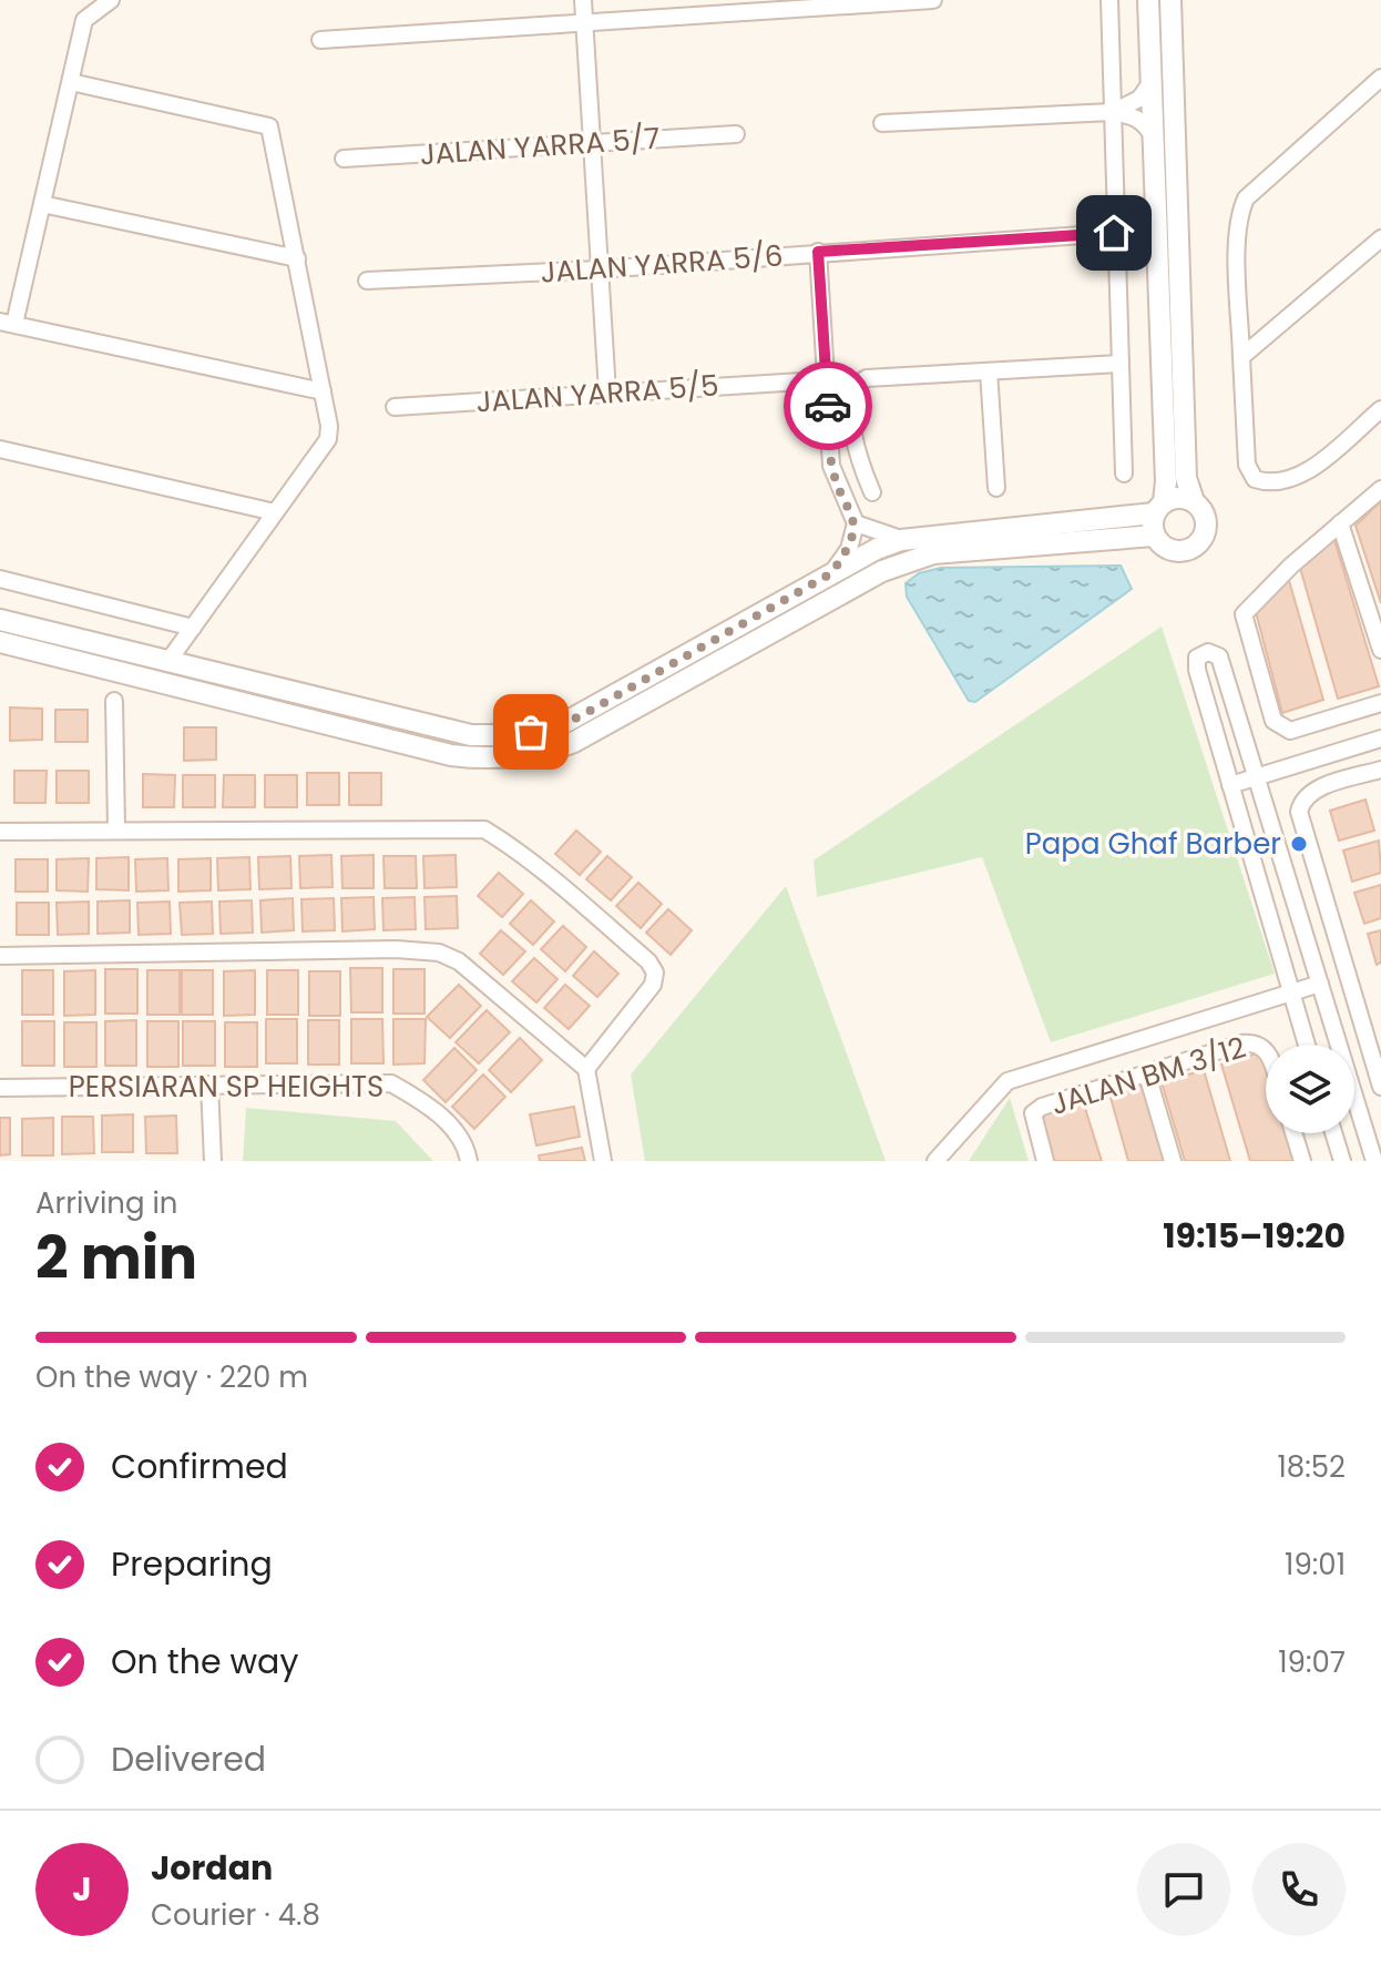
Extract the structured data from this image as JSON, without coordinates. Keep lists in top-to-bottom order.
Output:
{
  "streets": {
    "street": [
      "JALAN YARRA 5/7",
      "JALAN YARRA 5/6",
      "JALAN YARRA 5/5",
      "JALAN BM 3/12",
      "PERSIARAN SP HEIGHTS"
    ]
  },
  "places": ["Papa Ghaf Barber"],
  "page": {
    "heading": ["2 min", "Arriving in", "19:15–19:20"],
    "panel": ["Jordan", "Courier · 4.8"],
    "bar": "On the way · 220 m",
    "list": [
      ["Confirmed", "18:52"],
      ["Preparing", "19:01"],
      ["On the way", "19:07"],
      "Delivered"
    ],
    "round": "J"
  }
}
